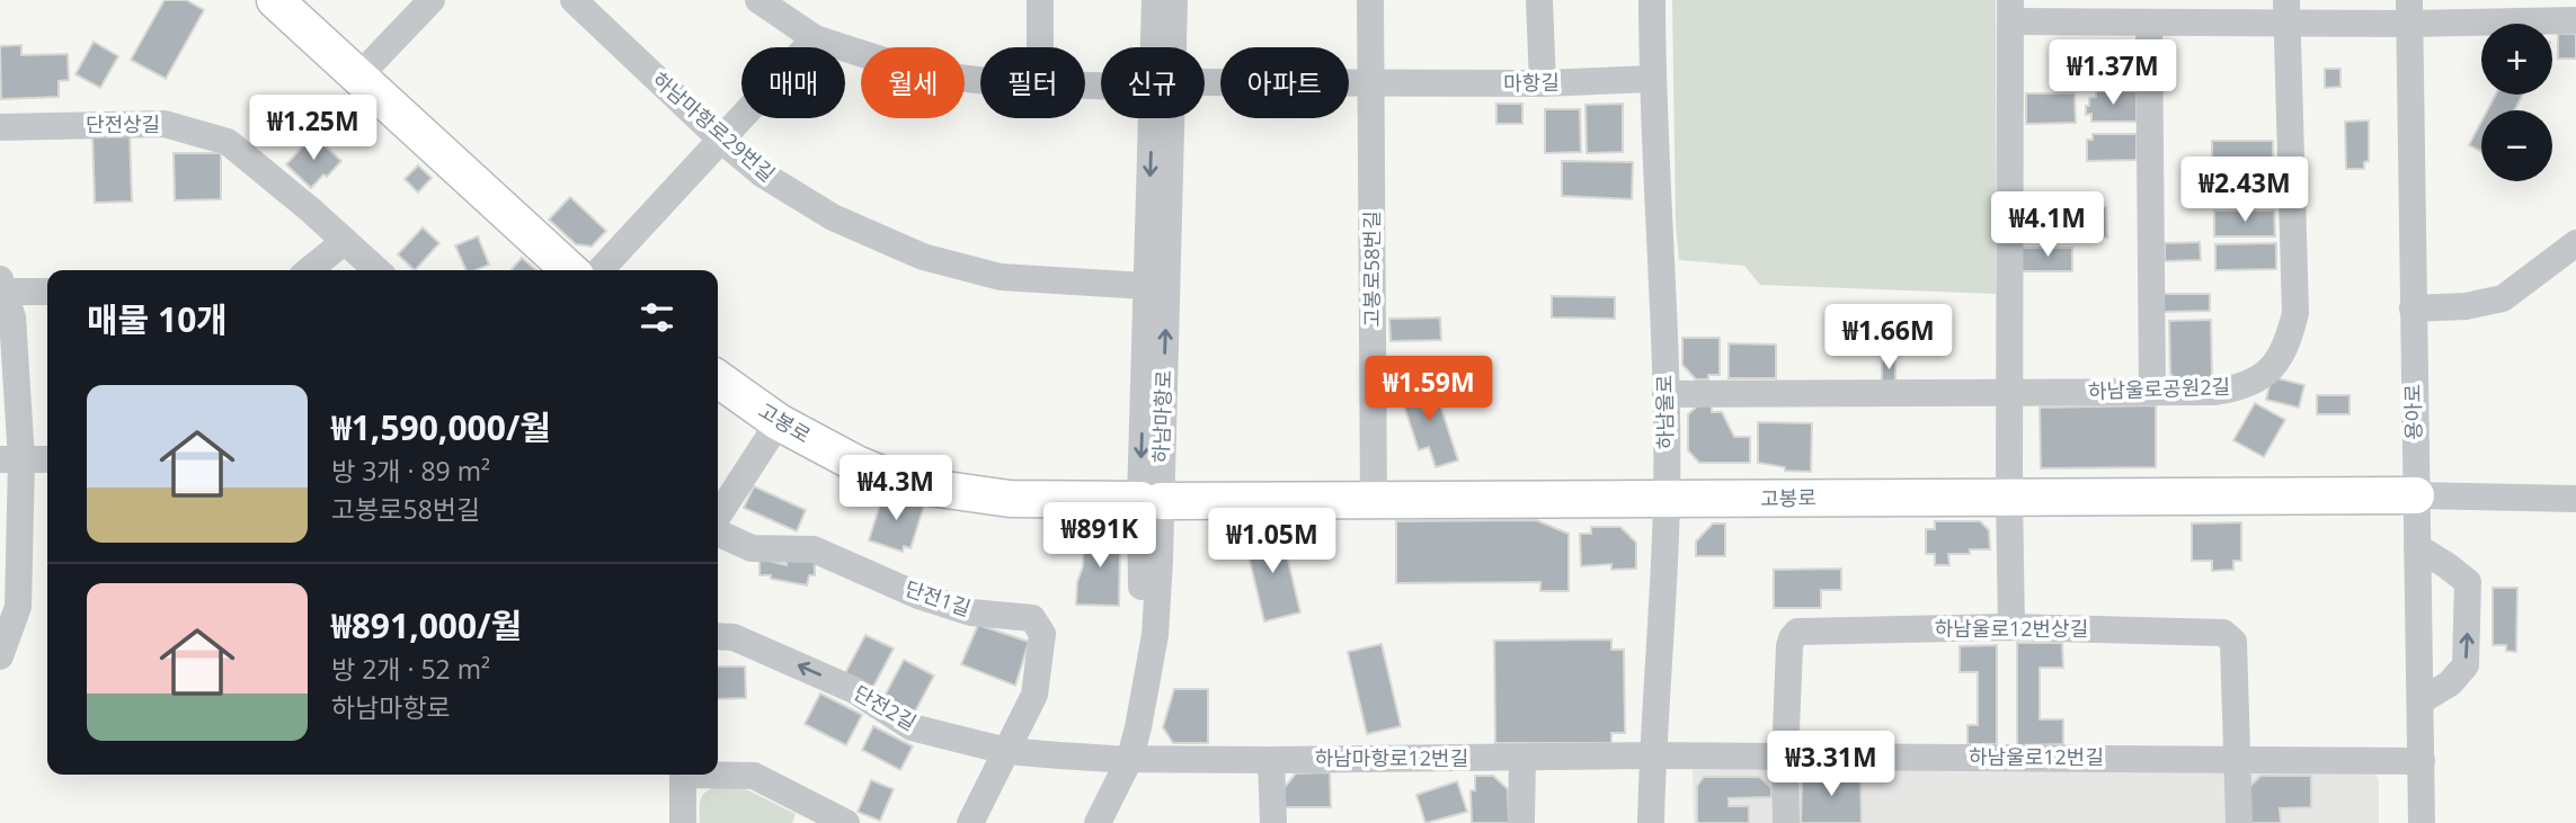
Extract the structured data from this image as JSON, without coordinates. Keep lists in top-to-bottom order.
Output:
{
  "streets": {
    "main road": ["고봉로"],
    "street": [
      "마항길",
      "단전상길",
      "하남마항로29번길",
      "고봉로58번길",
      "하남울로공원2길",
      "하남울로",
      "용아로",
      "하남마항로",
      "단전1길",
      "하남울로12번상길",
      "단전2길",
      "하남울로12번길",
      "하남마항로12번길"
    ]
  },
  "crossings": [
    ["마항길", "고봉로58번길"],
    ["마항길", "하남울로"],
    ["하남마항로29번길", "하남마항로"],
    ["고봉로58번길", "고봉로"],
    ["하남울로공원2길", "하남울로"],
    ["하남울로", "고봉로"],
    ["하남울로", "하남울로12번길"],
    ["하남울로", "하남마항로12번길"],
    ["용아로", "고봉로"],
    ["용아로", "하남울로12번길"],
    ["하남마항로", "고봉로"],
    ["하남마항로", "단전2길"],
    ["하남마항로", "하남마항로12번길"],
    ["단전1길", "단전2길"],
    ["하남울로12번상길", "하남울로12번길"],
    ["단전2길", "하남마항로12번길"],
    ["하남울로12번길", "하남마항로12번길"]
  ],
  "page": {
    "map_buttons": ["+", "−"],
    "price": [
      "₩1.37M",
      "₩1.25M",
      "₩2.43M",
      "₩4.1M",
      "₩1.66M",
      "₩1.59M",
      "₩4.3M",
      "₩891K",
      "₩1.05M",
      "₩3.31M"
    ],
    "chip": [
      "매매",
      "월세",
      "필터",
      "신규",
      "아파트"
    ],
    "heading": "매물 10개",
    "list": [
      {
        "name": "₩1,590,000/월",
        "note": "방 3개 · 89 m² · 고봉로58번길"
      },
      {
        "name": "₩891,000/월",
        "note": "방 2개 · 52 m² · 하남마항로"
      }
    ]
  }
}
